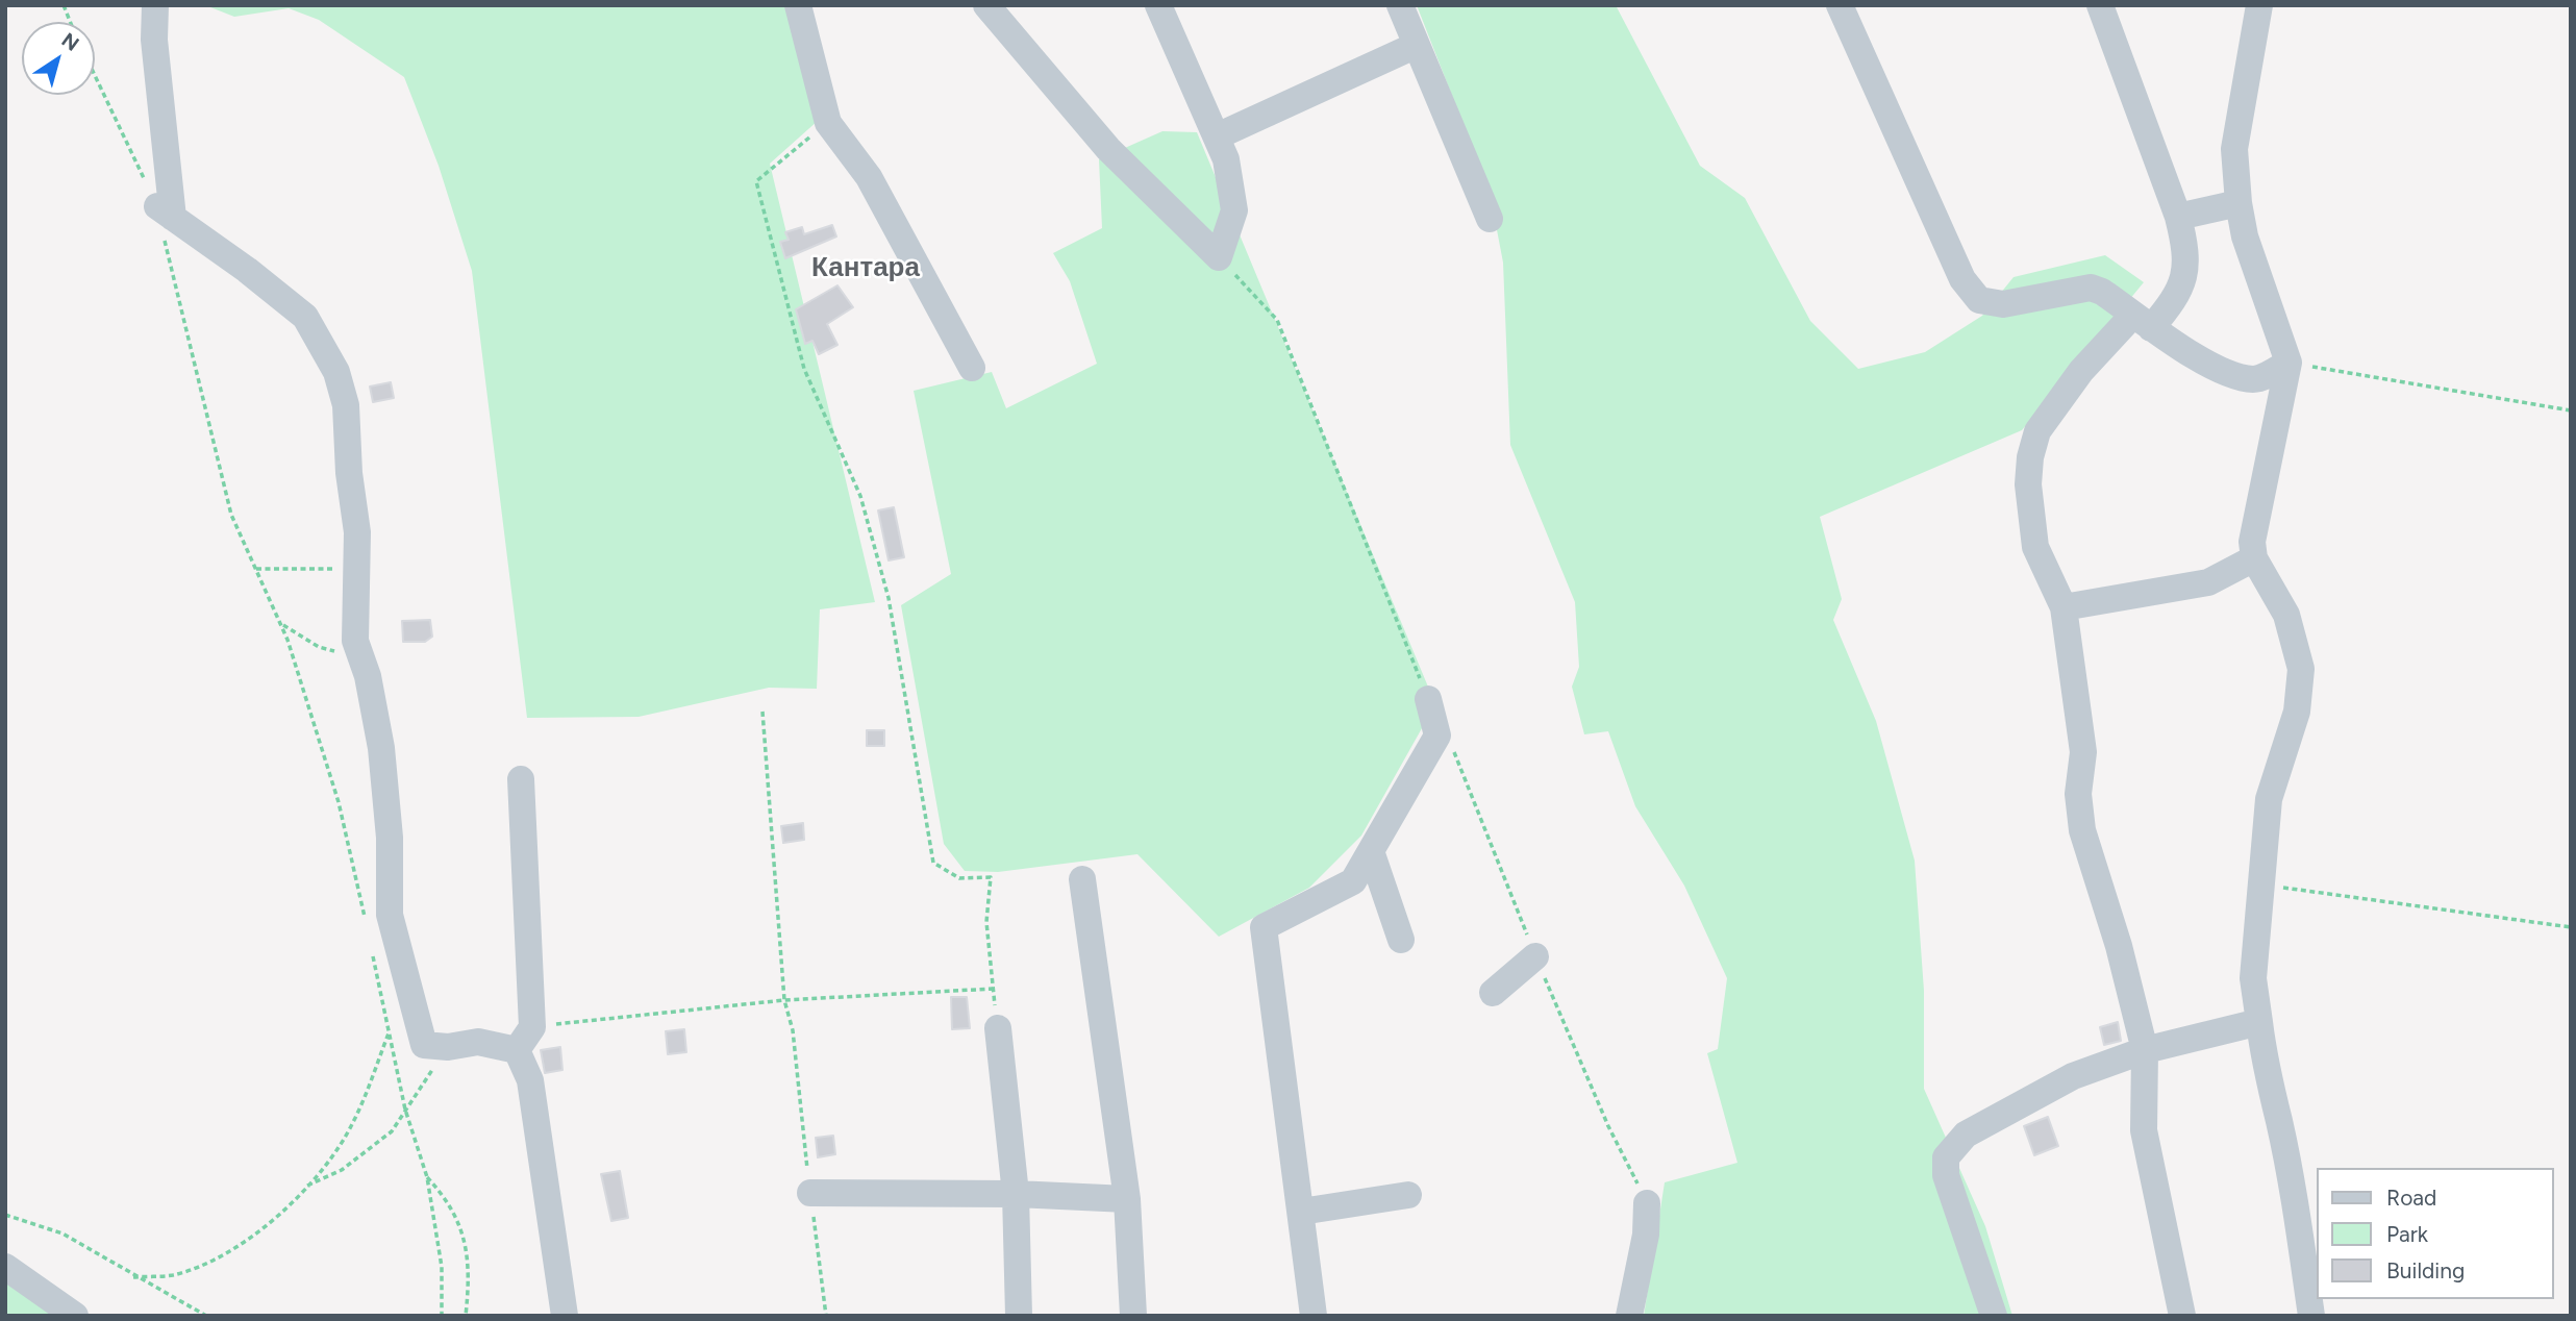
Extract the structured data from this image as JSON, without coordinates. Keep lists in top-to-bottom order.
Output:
{
  "districts": ["Кантара"],
  "legend": ["Road", "Park", "Building"],
  "north": "top right"
}
